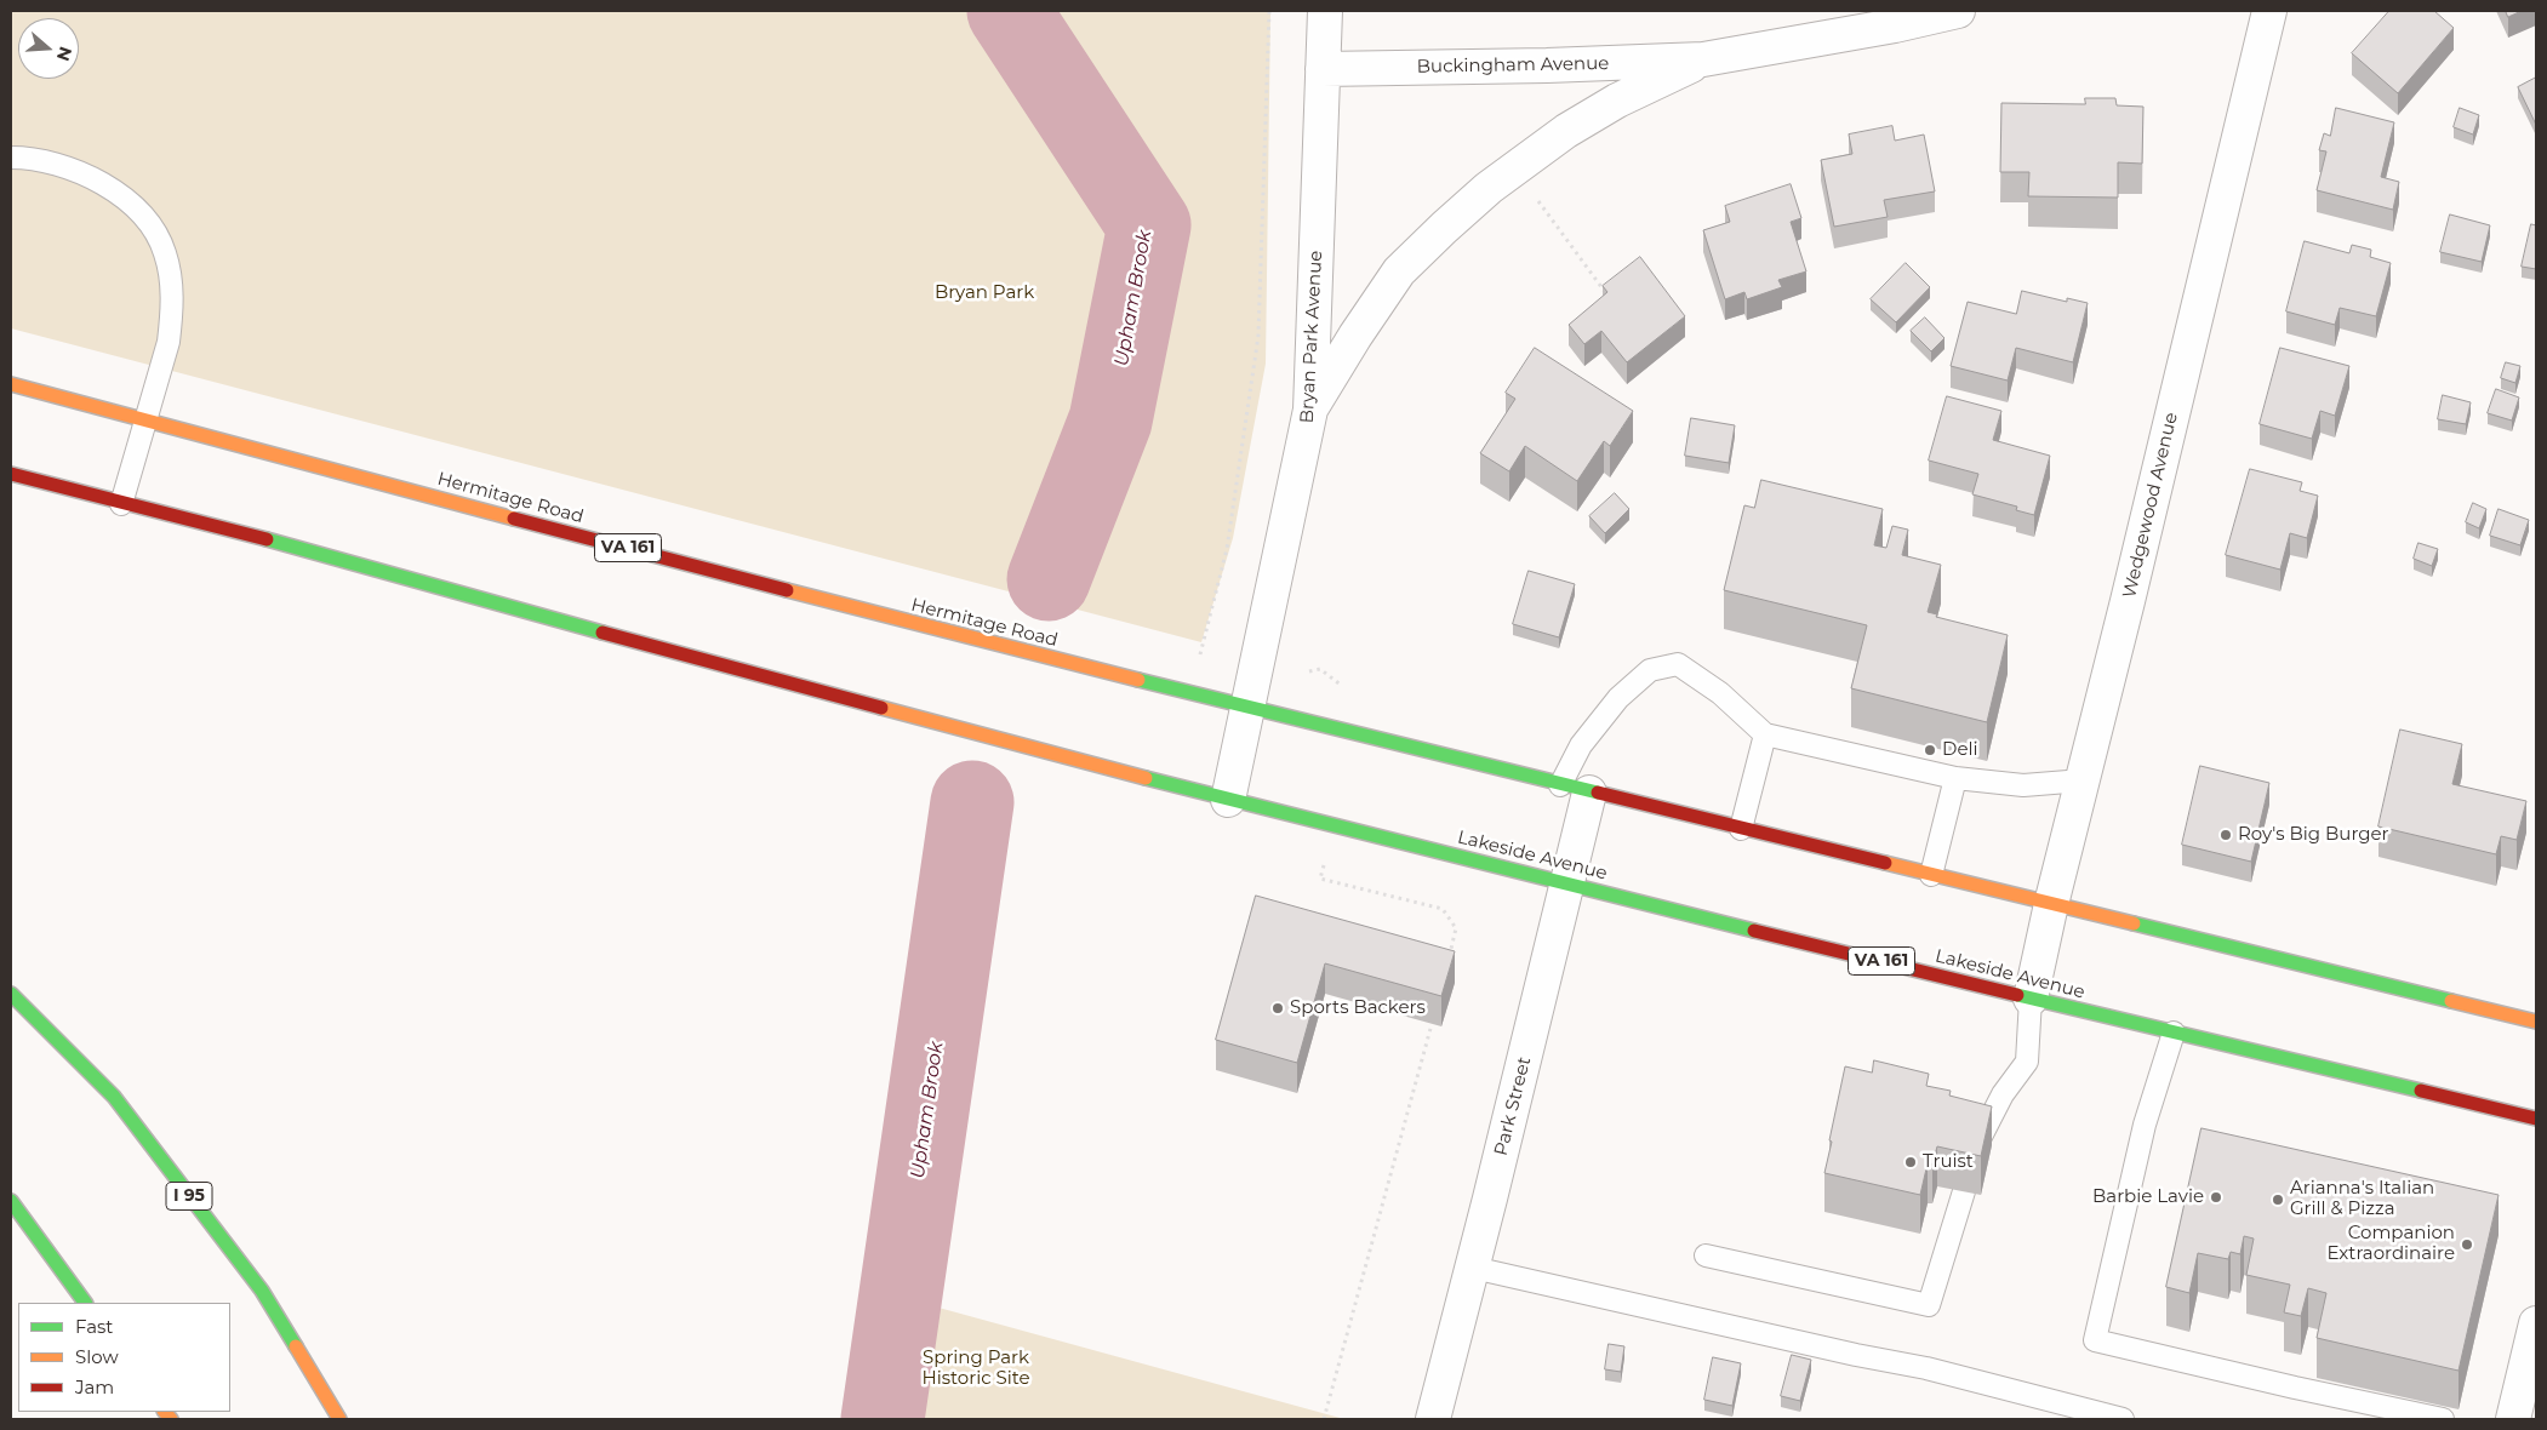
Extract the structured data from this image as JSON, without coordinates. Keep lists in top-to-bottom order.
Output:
{
  "streets": {
    "main road": [
      "Hermitage Road",
      "VA 161",
      "Lakeside Avenue",
      "I 95"
    ],
    "street": [
      "Buckingham Avenue",
      "Bryan Park Avenue",
      "Wedgewood Avenue",
      "Park Street"
    ]
  },
  "crossings": [
    ["Buckingham Avenue", "Bryan Park Avenue"],
    ["Bryan Park Avenue", "Hermitage Road"],
    ["Bryan Park Avenue", "VA 161"],
    ["Bryan Park Avenue", "Lakeside Avenue"],
    ["Hermitage Road", "VA 161"],
    ["Wedgewood Avenue", "VA 161"],
    ["Wedgewood Avenue", "Lakeside Avenue"],
    ["VA 161", "Lakeside Avenue"],
    ["VA 161", "Park Street"],
    ["Lakeside Avenue", "Park Street"]
  ],
  "water": ["Upham Brook"],
  "parks": ["Bryan Park", "Spring Park Historic Site"],
  "places": [
    "Deli",
    "Roy's Big Burger",
    "Sports Backers",
    "Truist",
    "Barbie Lavie",
    "Arianna's Italian Grill & Pizza",
    "Companion Extraordinaire"
  ],
  "legend": ["Fast", "Slow", "Jam"],
  "north": "right"
}
